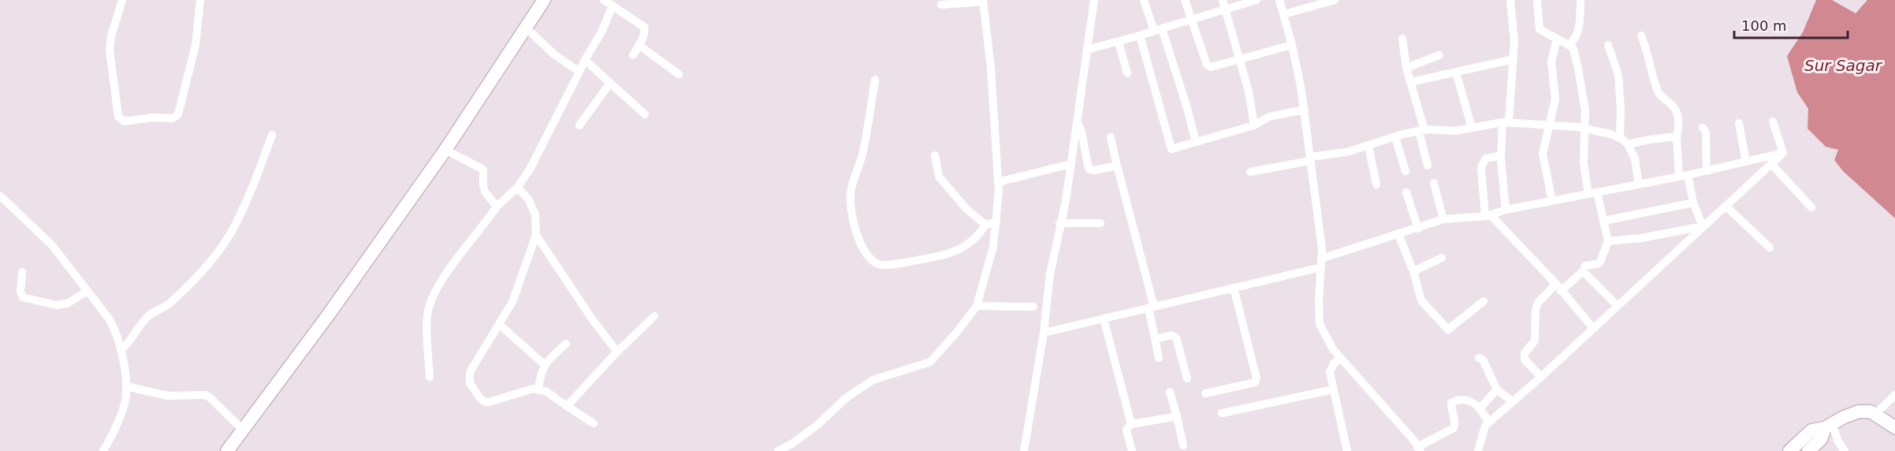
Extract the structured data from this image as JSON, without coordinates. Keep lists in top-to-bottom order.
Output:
{
  "water": ["Sur Sagar"],
  "scale_bar": "100 m"
}
